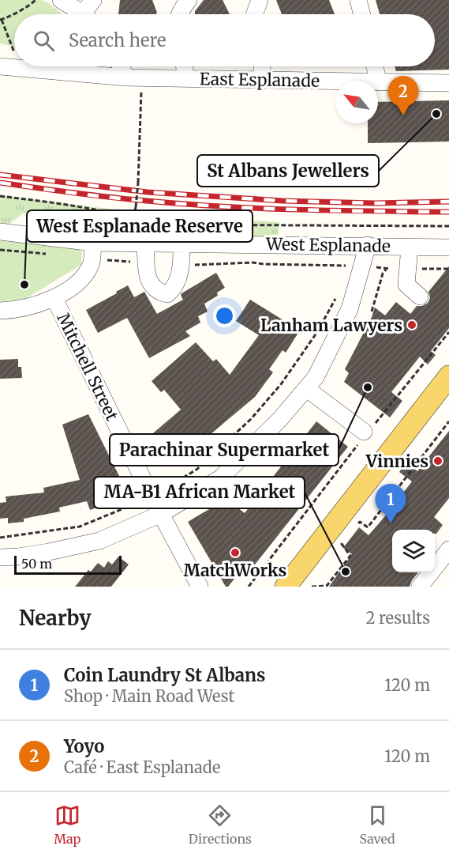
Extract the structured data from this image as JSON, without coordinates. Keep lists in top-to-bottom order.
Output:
{
  "streets": {
    "street": ["East Esplanade", "West Esplanade", "Mitchell Street"]
  },
  "places": [
    "St Albans Jewellers",
    "West Esplanade Reserve",
    "Lanham Lawyers",
    "Parachinar Supermarket",
    "Vinnies",
    "MatchWorks",
    "MA-B1 African Market"
  ],
  "scale_bar": "50 m",
  "north": "top left",
  "page": {
    "search": "Search here",
    "pins": ["2", "1"],
    "scale": "50 m",
    "heading": ["Nearby", "2 results"],
    "list": [
      {
        "mark": "1",
        "name": "Coin Laundry St Albans",
        "note": "Shop · Main Road West",
        "value": "120 m"
      },
      {
        "mark": "2",
        "name": "Yoyo",
        "note": "Café · East Esplanade",
        "value": "120 m"
      }
    ],
    "nav": ["Map", "Directions", "Saved"]
  }
}
